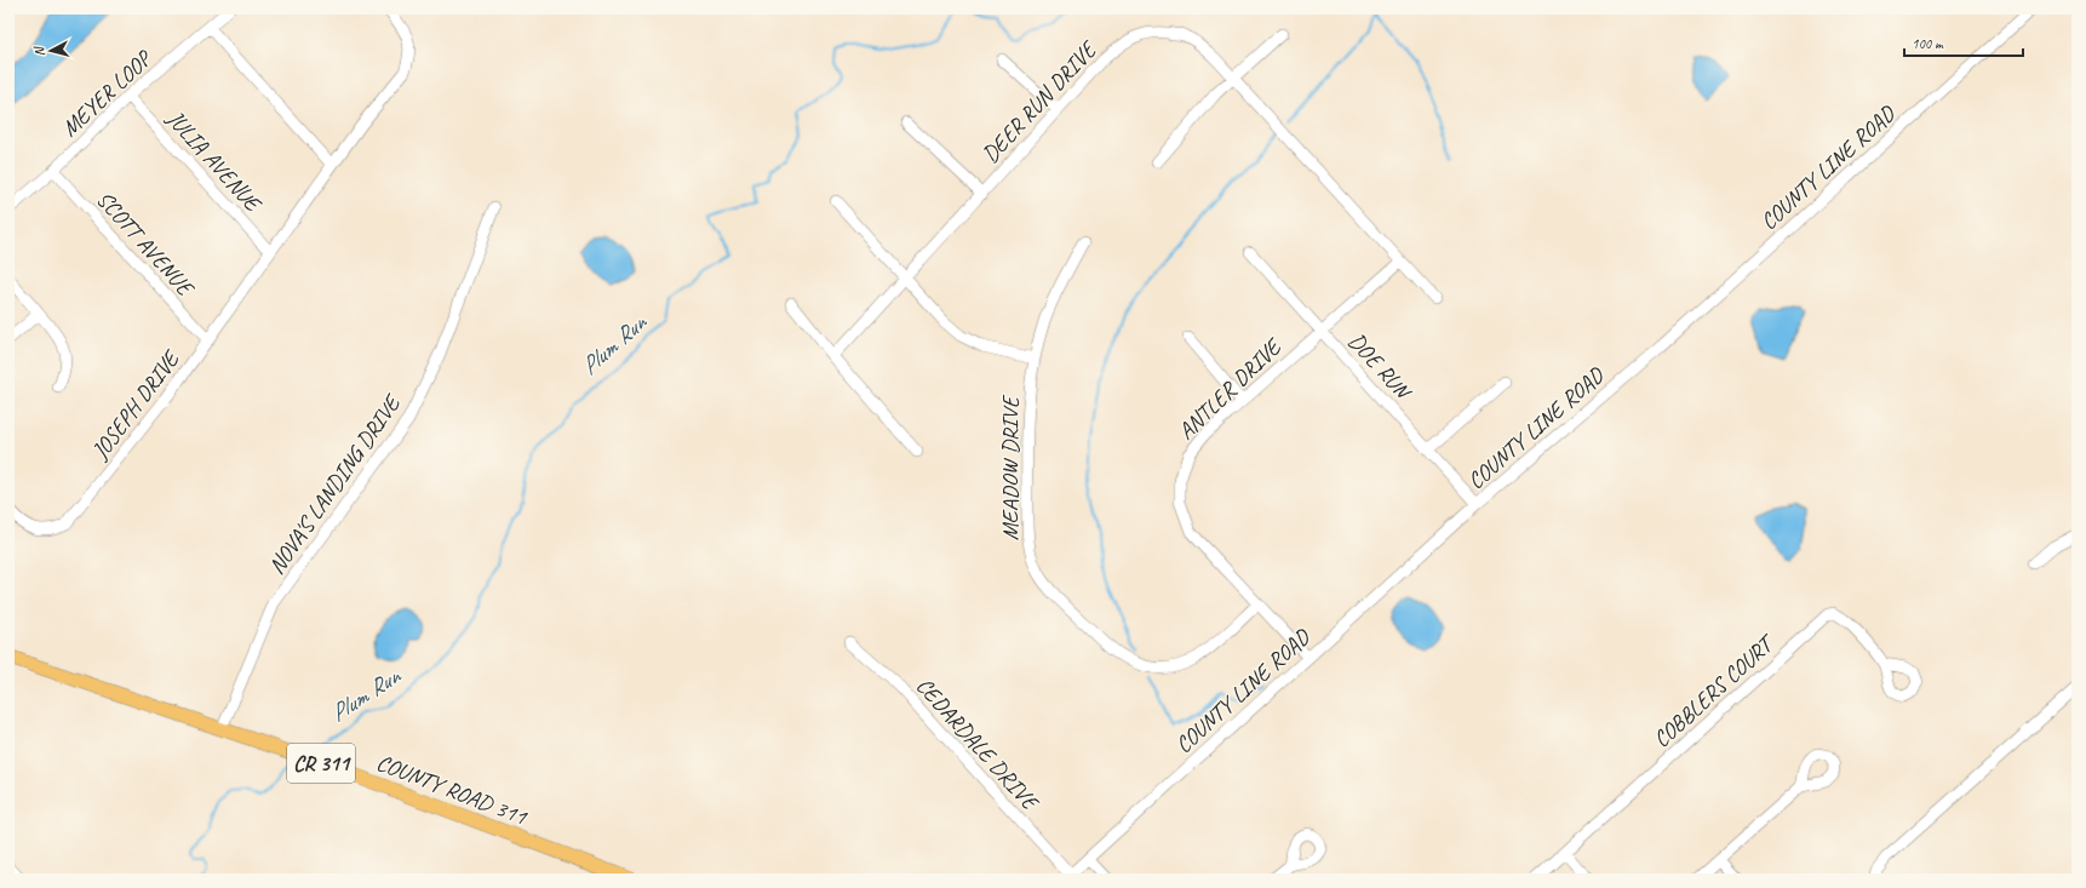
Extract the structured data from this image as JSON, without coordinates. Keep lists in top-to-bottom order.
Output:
{
  "streets": {
    "main road": ["CR 311", "COUNTY ROAD 311"],
    "street": [
      "MEYER LOOP",
      "DEER RUN DRIVE",
      "JULIA AVENUE",
      "COUNTY LINE ROAD",
      "SCOTT AVENUE",
      "DOE RUN",
      "ANTLER DRIVE",
      "JOSEPH DRIVE",
      "MEADOW DRIVE",
      "NOVA'S LANDING DRIVE",
      "COBBLERS COURT",
      "CEDARDALE DRIVE"
    ]
  },
  "crossings": [
    ["MEYER LOOP", "JULIA AVENUE"],
    ["MEYER LOOP", "SCOTT AVENUE"],
    ["DEER RUN DRIVE", "ANTLER DRIVE"],
    ["JULIA AVENUE", "JOSEPH DRIVE"],
    ["COUNTY LINE ROAD", "DOE RUN"],
    ["COUNTY LINE ROAD", "ANTLER DRIVE"],
    ["COUNTY LINE ROAD", "CEDARDALE DRIVE"],
    ["SCOTT AVENUE", "JOSEPH DRIVE"],
    ["DOE RUN", "ANTLER DRIVE"],
    ["ANTLER DRIVE", "MEADOW DRIVE"],
    ["NOVA'S LANDING DRIVE", "COUNTY ROAD 311"]
  ],
  "water": ["Plum Run"],
  "scale_bar": "100 m",
  "north": "left"
}
